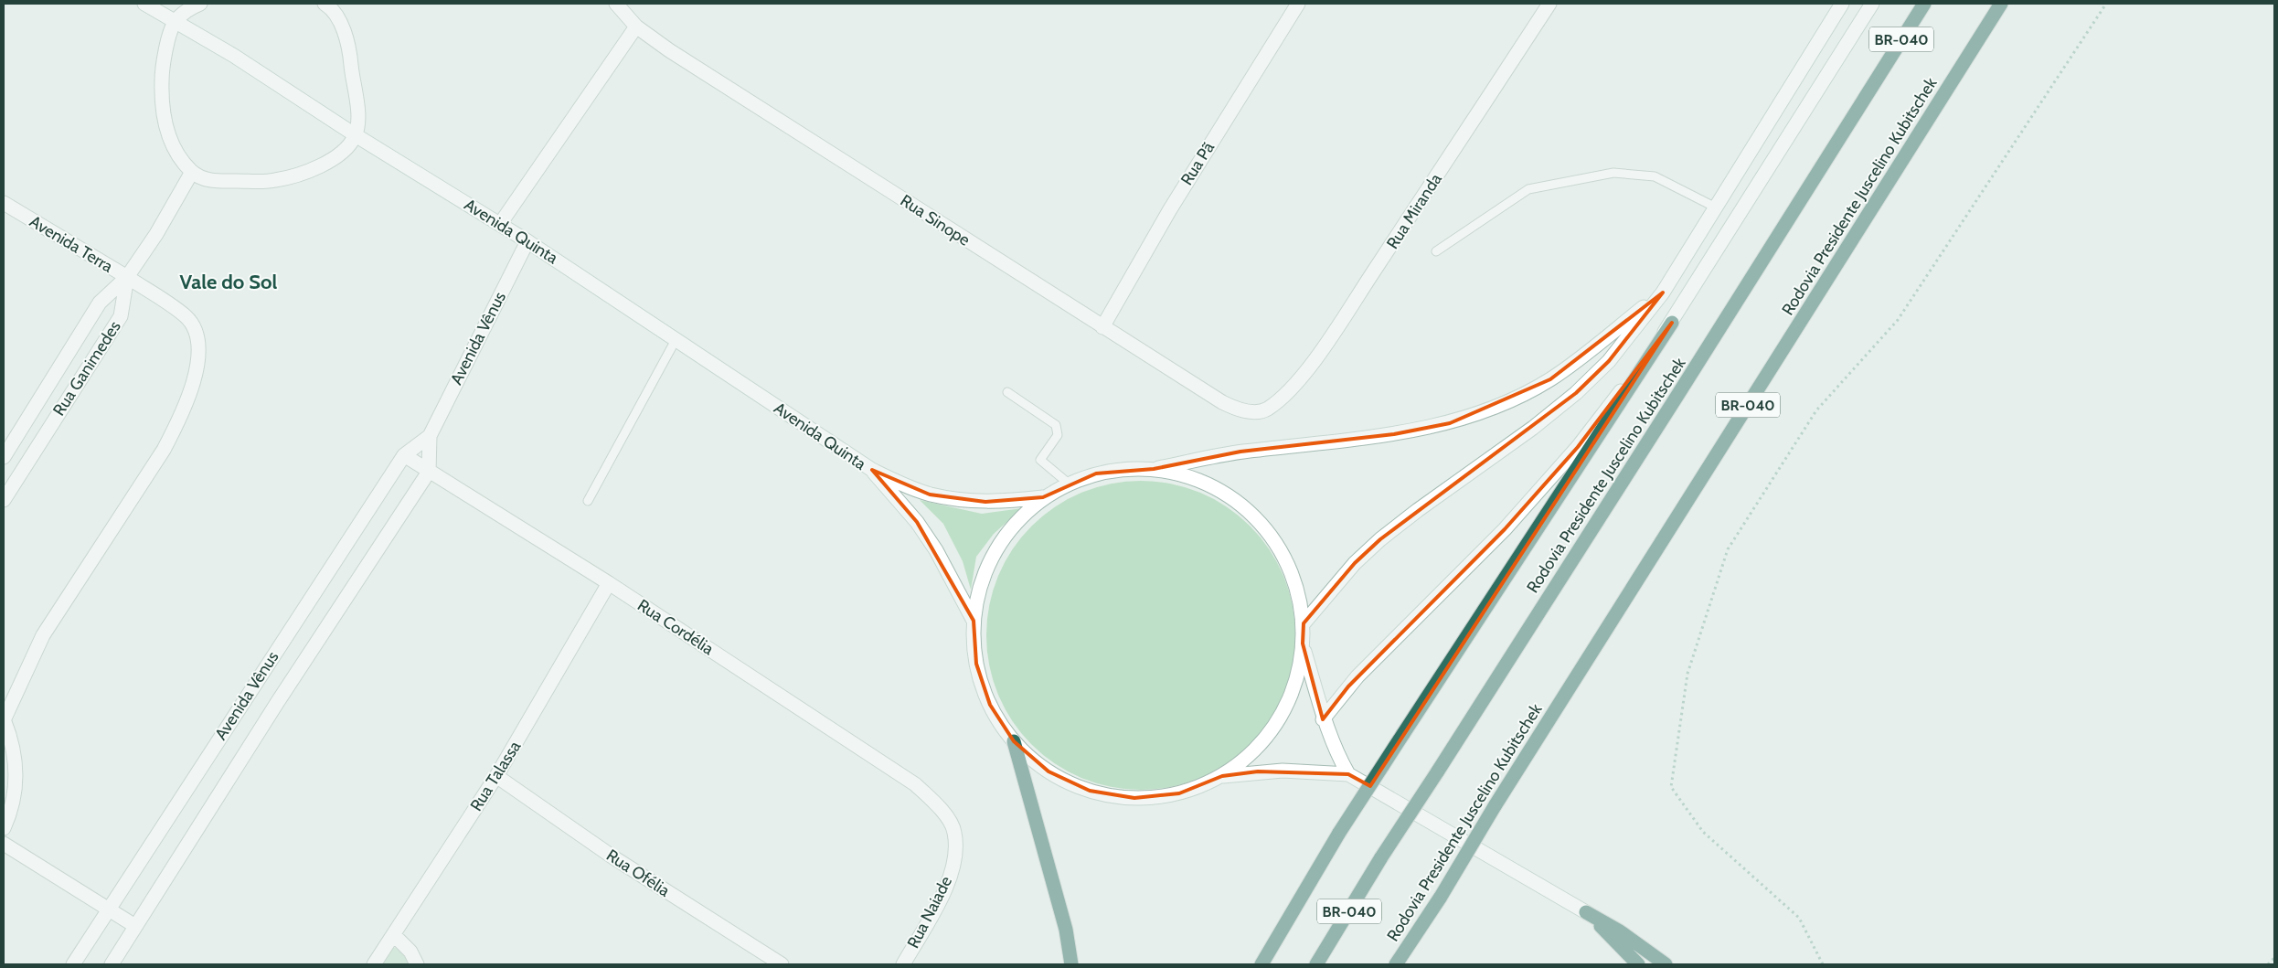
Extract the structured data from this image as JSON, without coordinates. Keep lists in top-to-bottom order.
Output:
{
  "streets": {
    "highway": ["BR-040", "Rodovia Presidente Juscelino Kubitschek"],
    "street": [
      "Rua Pã",
      "Rua Miranda",
      "Rua Sinope",
      "Avenida Quinta",
      "Avenida Terra",
      "Avenida Vênus",
      "Rua Ganimedes",
      "Rua Cordélia",
      "Rua Talassa",
      "Rua Ofélia",
      "Rua Naiade"
    ]
  },
  "crossings": [
    ["Rua Pã", "Rua Sinope"],
    ["Rua Miranda", "Rua Sinope"],
    ["Avenida Quinta", "Avenida Vênus"],
    ["Avenida Terra", "Rua Ganimedes"],
    ["Avenida Vênus", "Rua Cordélia"],
    ["Rua Cordélia", "Rua Talassa"],
    ["Rua Cordélia", "Rua Naiade"],
    ["Rua Talassa", "Rua Ofélia"]
  ],
  "districts": ["Vale do Sol"]
}
